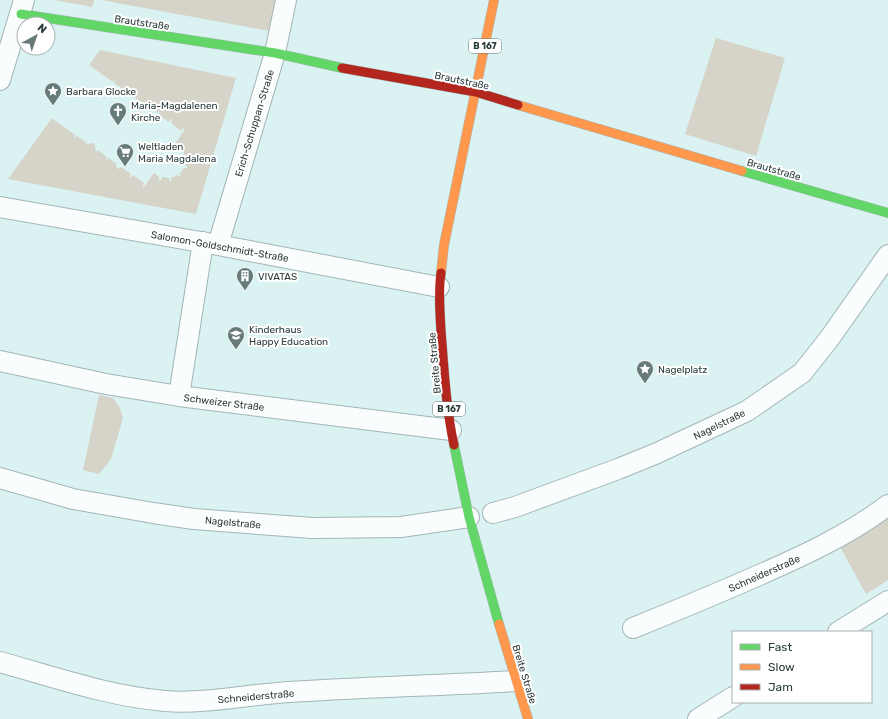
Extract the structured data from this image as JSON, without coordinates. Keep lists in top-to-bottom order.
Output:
{
  "streets": {
    "street": [
      "Brautstraße",
      "B 167",
      "Erich-Schuppan-Straße",
      "Salomon-Goldschmidt-Straße",
      "Breite Straße",
      "Schweizer Straße",
      "Nagelstraße",
      "Schneiderstraße"
    ]
  },
  "crossings": [
    ["Brautstraße", "Erich-Schuppan-Straße"],
    ["Brautstraße", "Breite Straße"],
    ["Erich-Schuppan-Straße", "Salomon-Goldschmidt-Straße"],
    ["Erich-Schuppan-Straße", "Schweizer Straße"],
    ["Salomon-Goldschmidt-Straße", "Breite Straße"],
    ["Breite Straße", "Schweizer Straße"],
    ["Breite Straße", "Nagelstraße"],
    ["Breite Straße", "Schneiderstraße"]
  ],
  "places": {
    "place": ["Barbara Glocke", "Nagelplatz"],
    "church": ["Maria-Magdalenen Kirche"],
    "supermarket": ["Weltladen Maria Magdalena"],
    "building": ["VIVATAS"],
    "school or university": ["Kinderhaus Happy Education"]
  },
  "legend": ["Fast", "Slow", "Jam"],
  "north": "top right"
}
